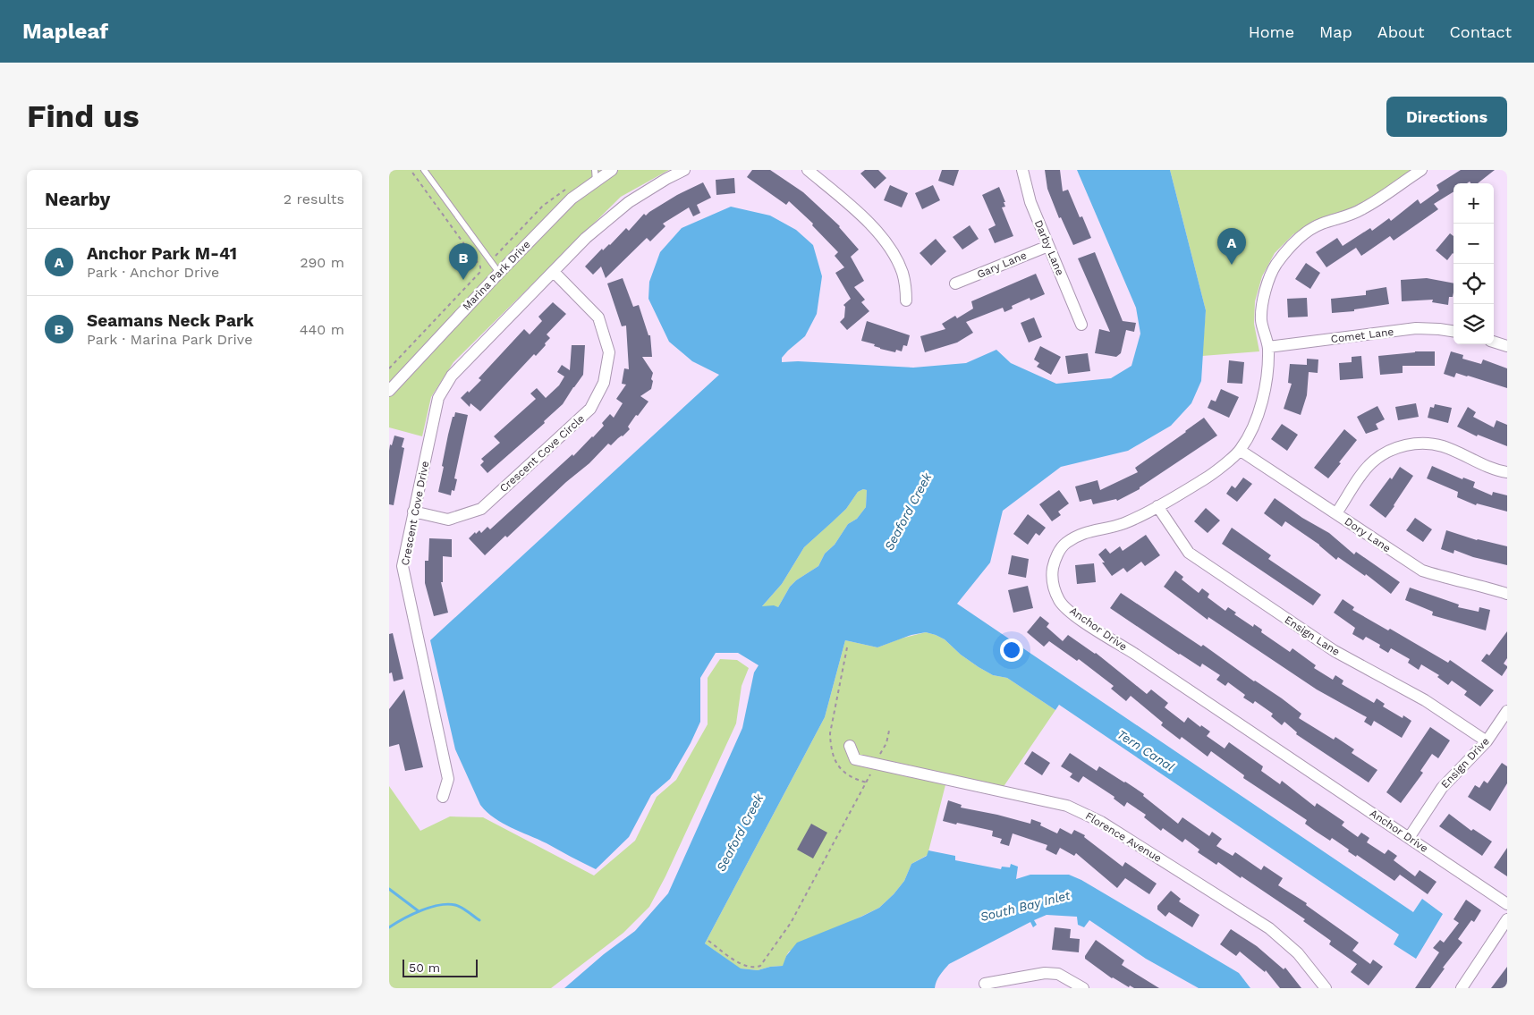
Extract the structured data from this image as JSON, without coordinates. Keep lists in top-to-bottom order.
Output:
{
  "streets": {
    "street": [
      "Darby Lane",
      "Gary Lane",
      "Marina Park Drive",
      "Comet Lane",
      "Crescent Cove Circle",
      "Crescent Cove Drive",
      "Dory Lane",
      "Anchor Drive",
      "Ensign Lane",
      "Ensign Drive",
      "Florence Avenue"
    ]
  },
  "crossings": [
    ["Darby Lane", "Gary Lane"],
    ["Comet Lane", "Anchor Drive"],
    ["Crescent Cove Circle", "Crescent Cove Drive"],
    ["Dory Lane", "Anchor Drive"],
    ["Anchor Drive", "Ensign Lane"],
    ["Anchor Drive", "Ensign Drive"],
    ["Ensign Lane", "Ensign Drive"]
  ],
  "water": ["Seaford Creek", "Tern Canal", "South Bay Inlet"],
  "scale_bar": "50 m",
  "page": {
    "header": "Mapleaf",
    "nav": [
      "Home",
      "Map",
      "About",
      "Contact"
    ],
    "buttons": "Directions",
    "title": "Find us",
    "heading": ["Nearby", "2 results"],
    "map_buttons": ["+", "−"],
    "list": [
      {
        "mark": "A",
        "name": "Anchor Park M-41",
        "note": "Park · Anchor Drive",
        "value": "290 m"
      },
      {
        "mark": "B",
        "name": "Seamans Neck Park",
        "note": "Park · Marina Park Drive",
        "value": "440 m"
      }
    ],
    "pins": ["A", "B"],
    "scale": "50 m"
  }
}
